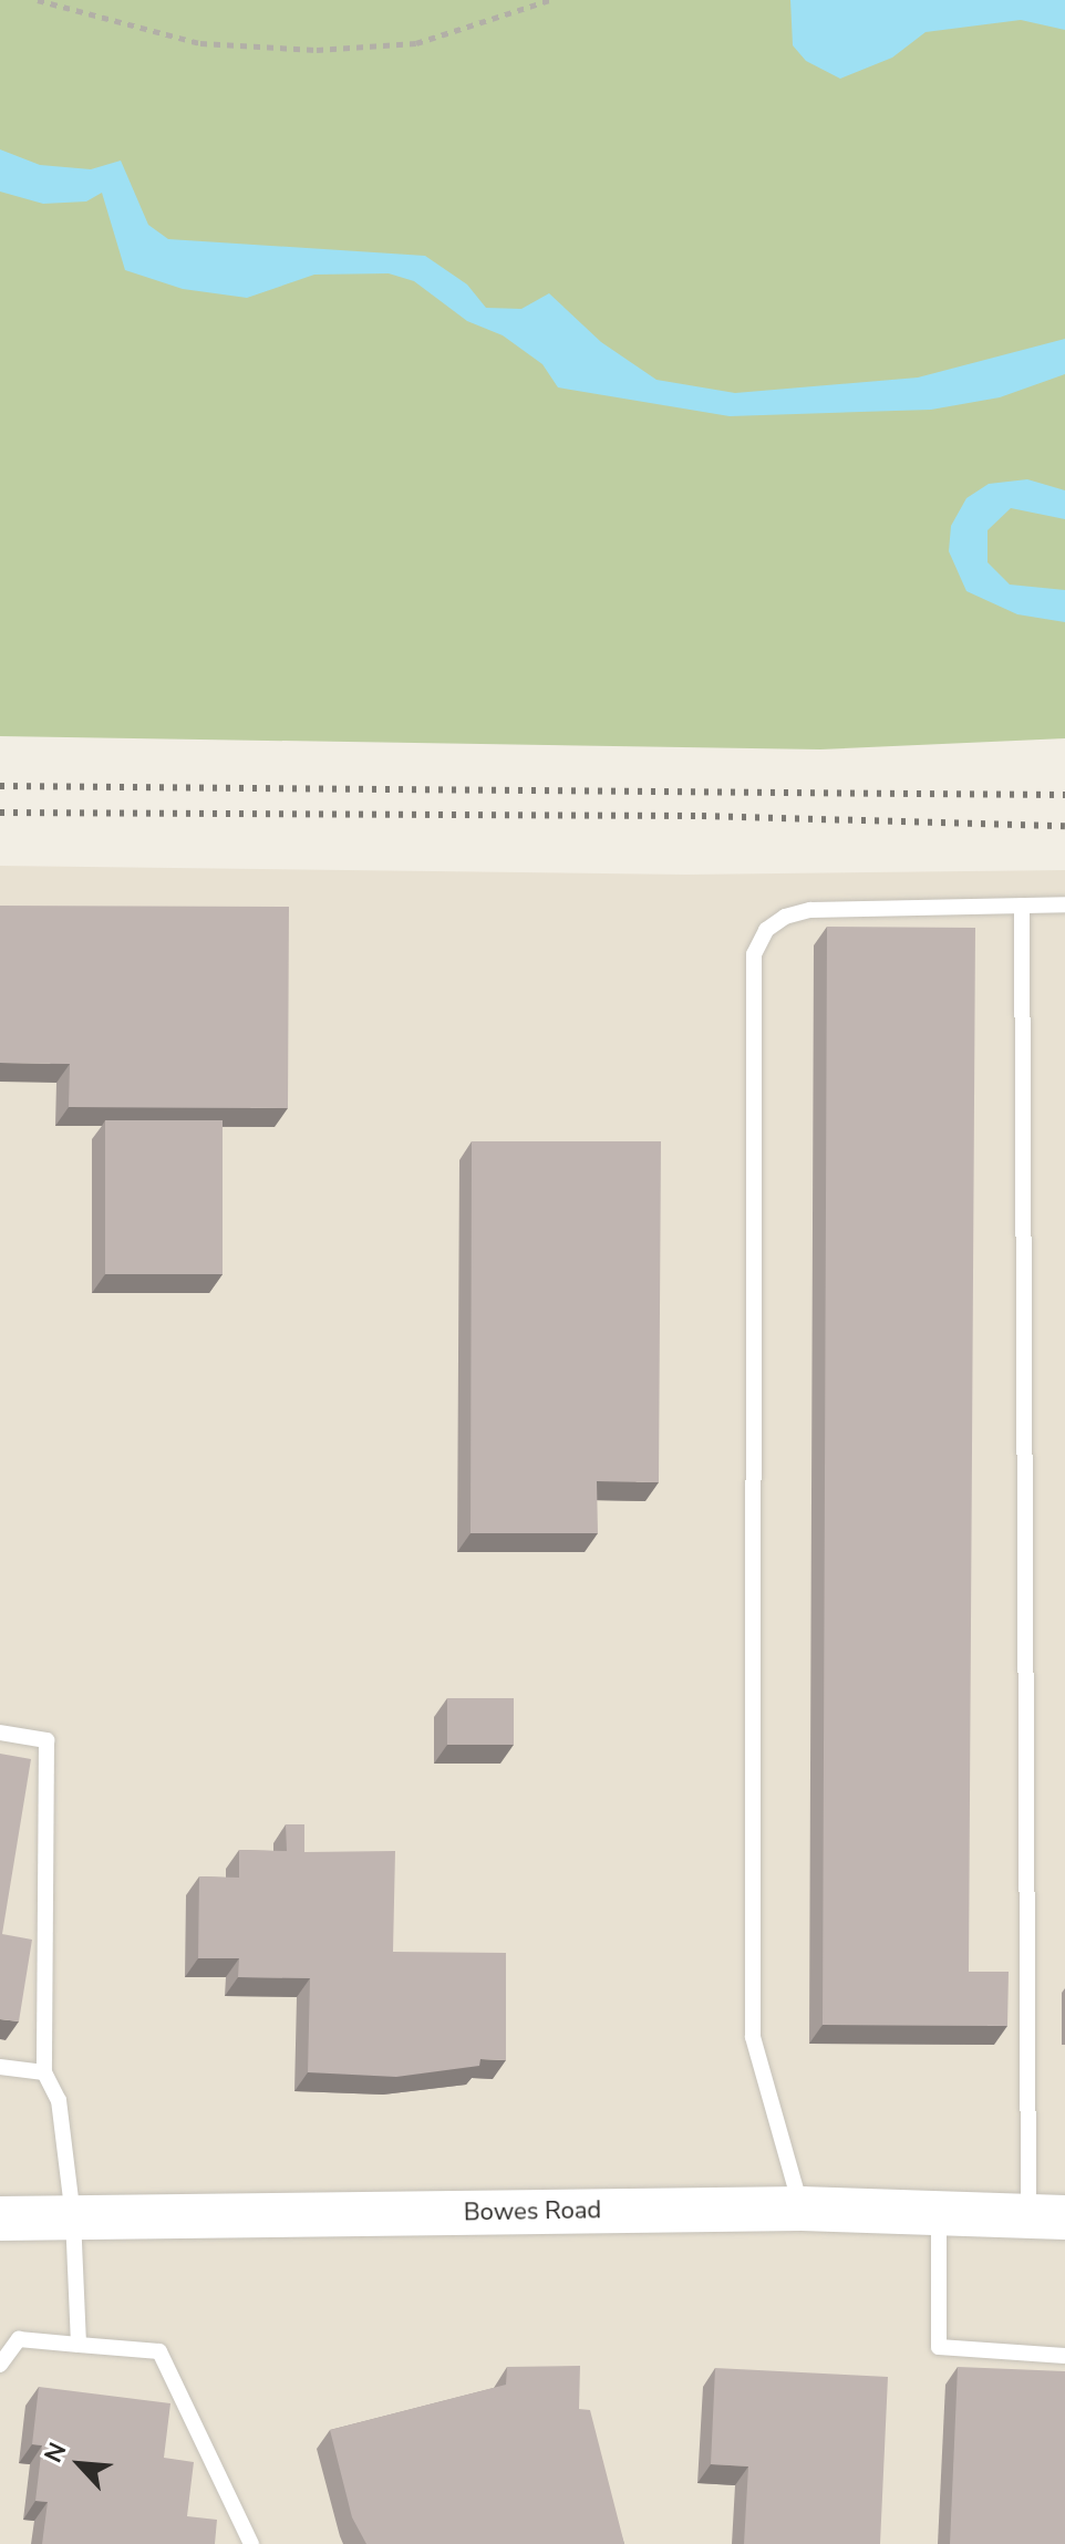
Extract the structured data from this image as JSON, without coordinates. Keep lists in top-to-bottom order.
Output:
{
  "streets": {
    "street": ["Bowes Road"]
  },
  "north": "top left"
}
